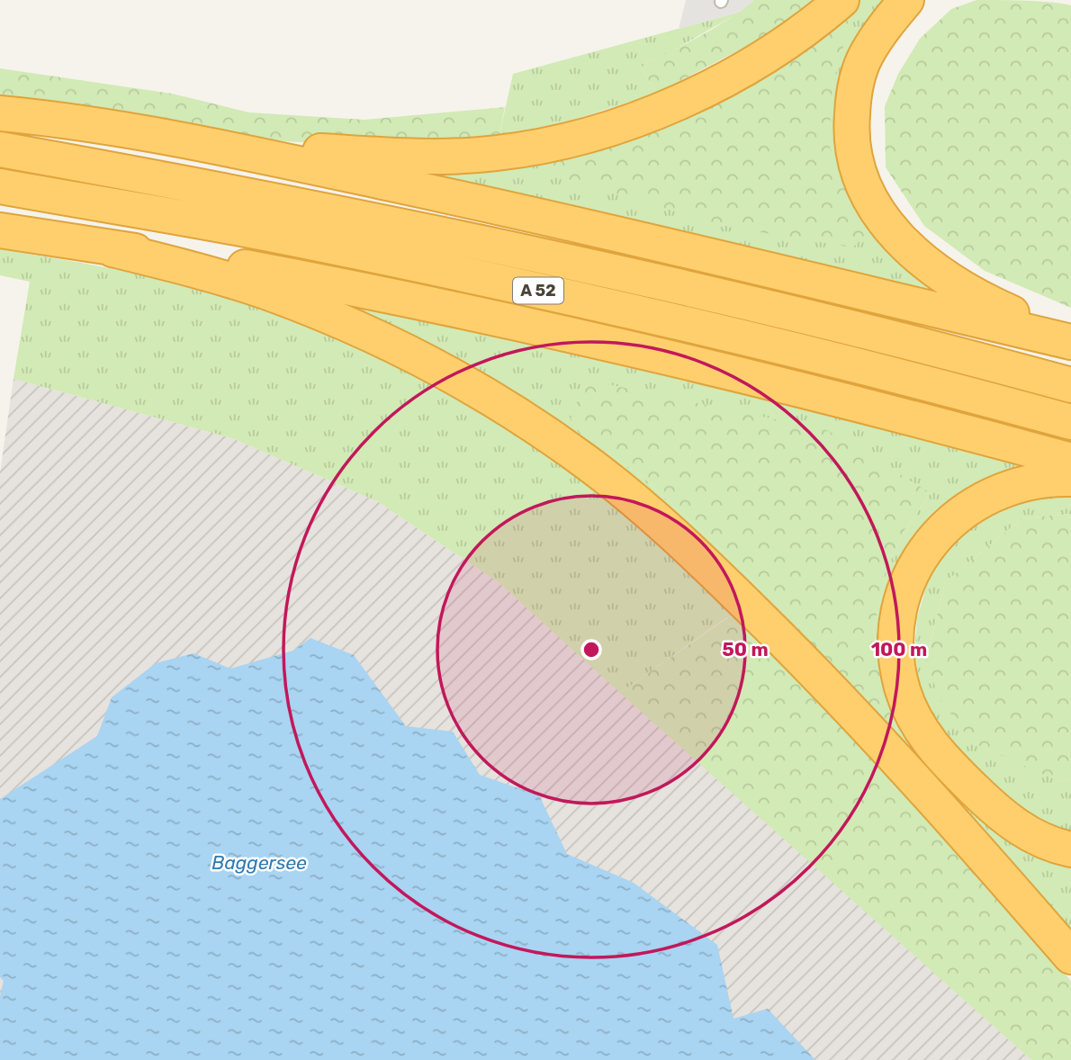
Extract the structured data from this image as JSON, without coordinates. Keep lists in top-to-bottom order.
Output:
{
  "streets": {
    "highway": ["A 52"]
  },
  "water": ["Baggersee"],
  "rings": ["50 m", "100 m"]
}
